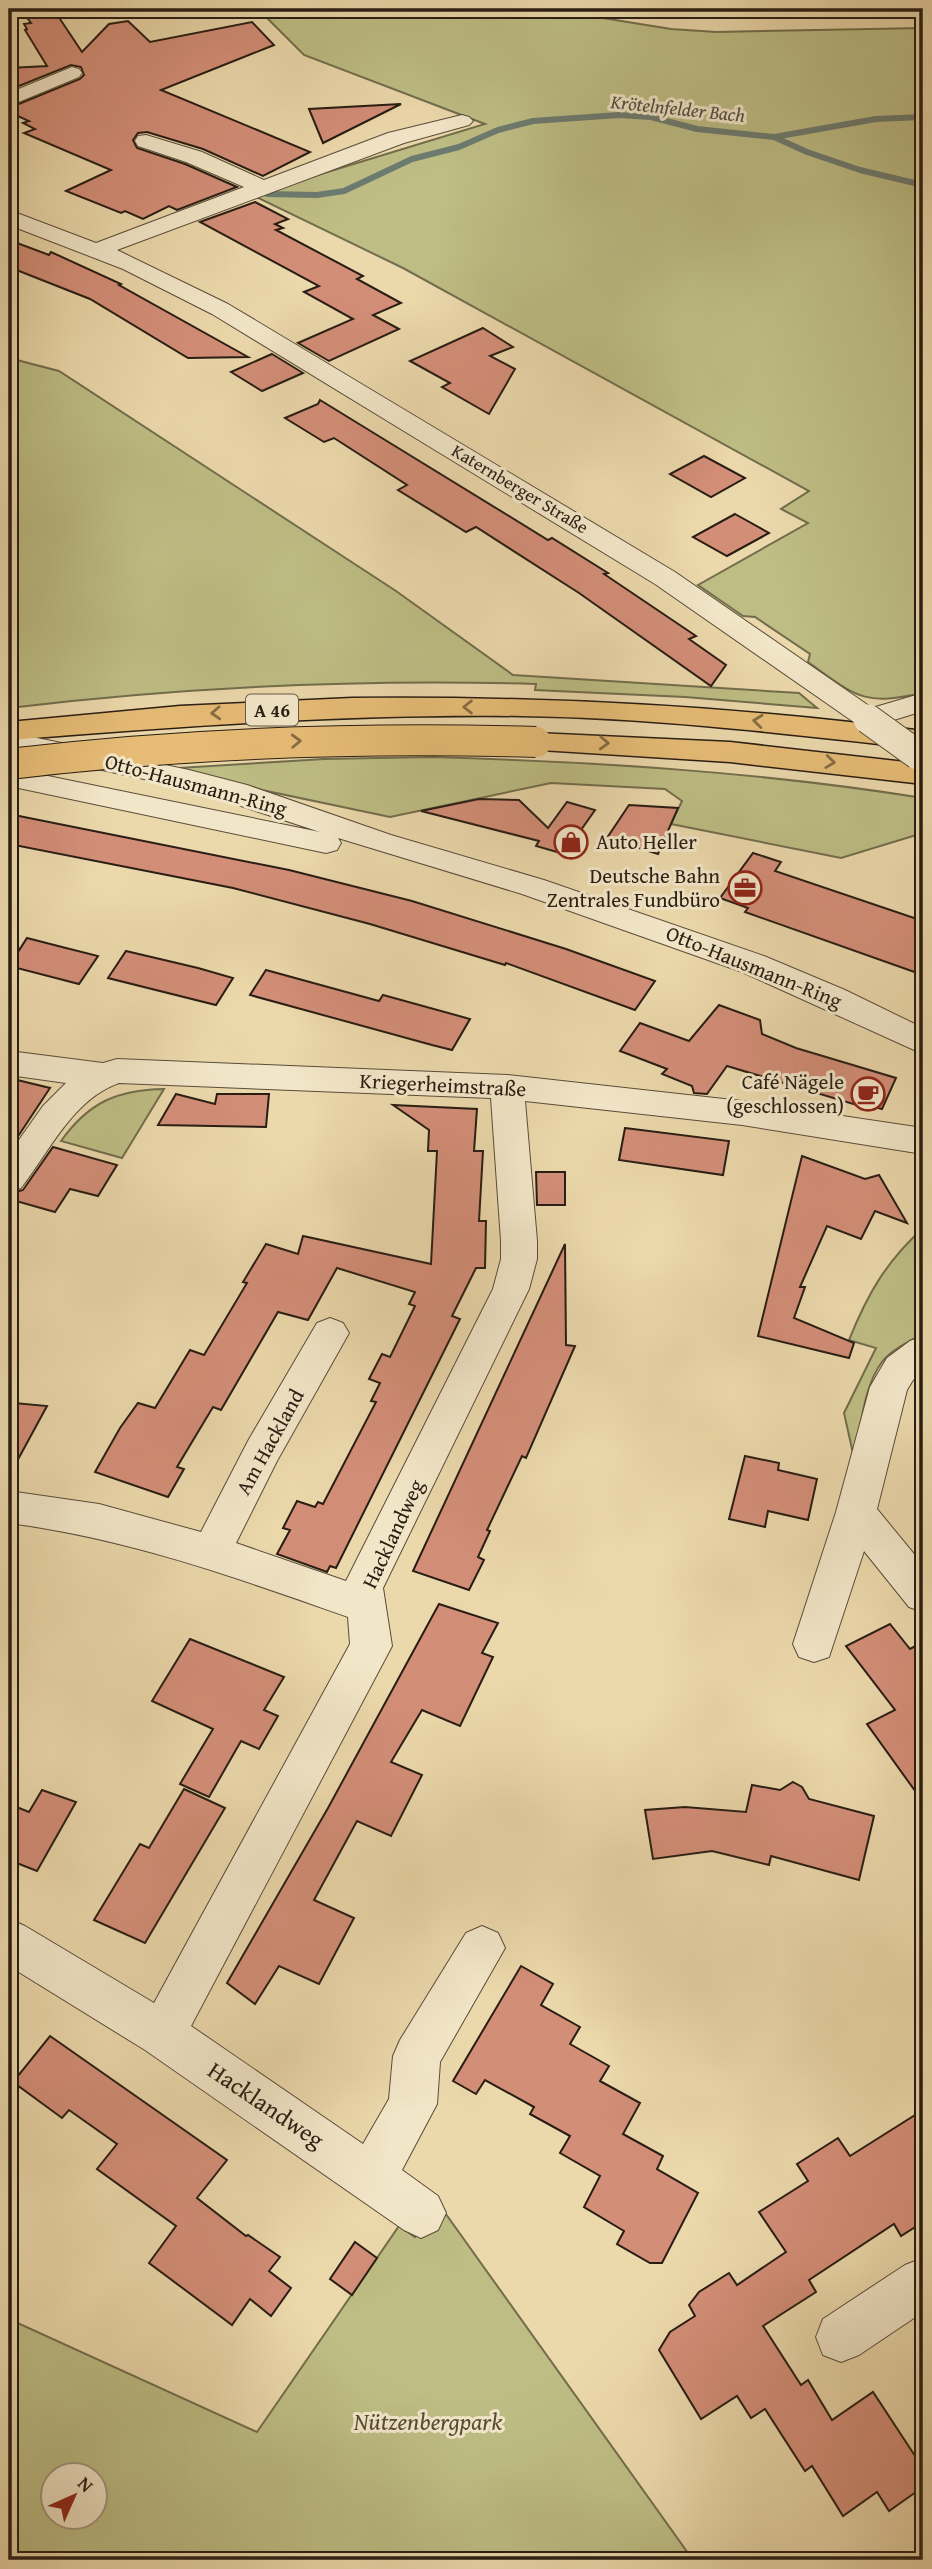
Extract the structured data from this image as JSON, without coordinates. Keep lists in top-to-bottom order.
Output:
{
  "streets": {
    "highway": ["A 46"],
    "street": [
      "Katernberger Straße",
      "Otto-Hausmann-Ring",
      "Kriegerheimstraße",
      "Am Hackland",
      "Hacklandweg"
    ]
  },
  "crossings": [
    ["Kriegerheimstraße", "Hacklandweg"]
  ],
  "water": ["Krötelnfelder Bach"],
  "parks": ["Nützenbergpark"],
  "places": {
    "shop": ["Auto Heller"],
    "office": ["Deutsche Bahn Zentrales Fundbüro"],
    "cafe": ["Café Nägele (geschlossen)"]
  },
  "north": "top right"
}
